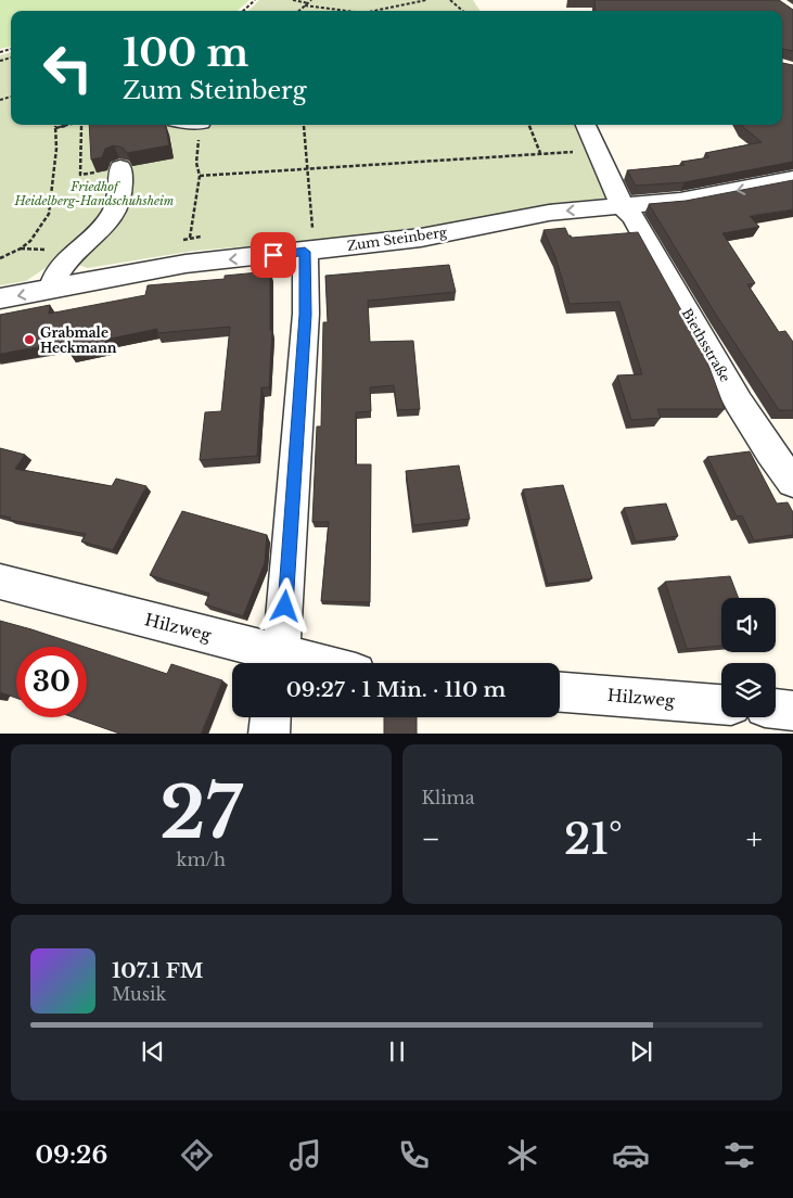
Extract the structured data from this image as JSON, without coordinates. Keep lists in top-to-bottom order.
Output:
{
  "streets": {
    "street": ["Zum Steinberg", "Biethsstraße", "Hilzweg"]
  },
  "crossings": [
    ["Zum Steinberg", "Biethsstraße"]
  ],
  "one_way": ["Zum Steinberg"],
  "parks": ["Friedhof Heidelberg-Handschuhsheim"],
  "places": ["Grabmale Heckmann"],
  "page": {
    "turn": ["100 m", "Zum Steinberg"],
    "limit": "30",
    "trip": "09:27 · 1 Min. · 110 m",
    "tile": [
      ["27", "km/h"],
      "Klima"
    ],
    "heat": ["−", "21°", "+"],
    "song": ["107.1 FM", "Musik"],
    "tabs": "09:26"
  }
}
